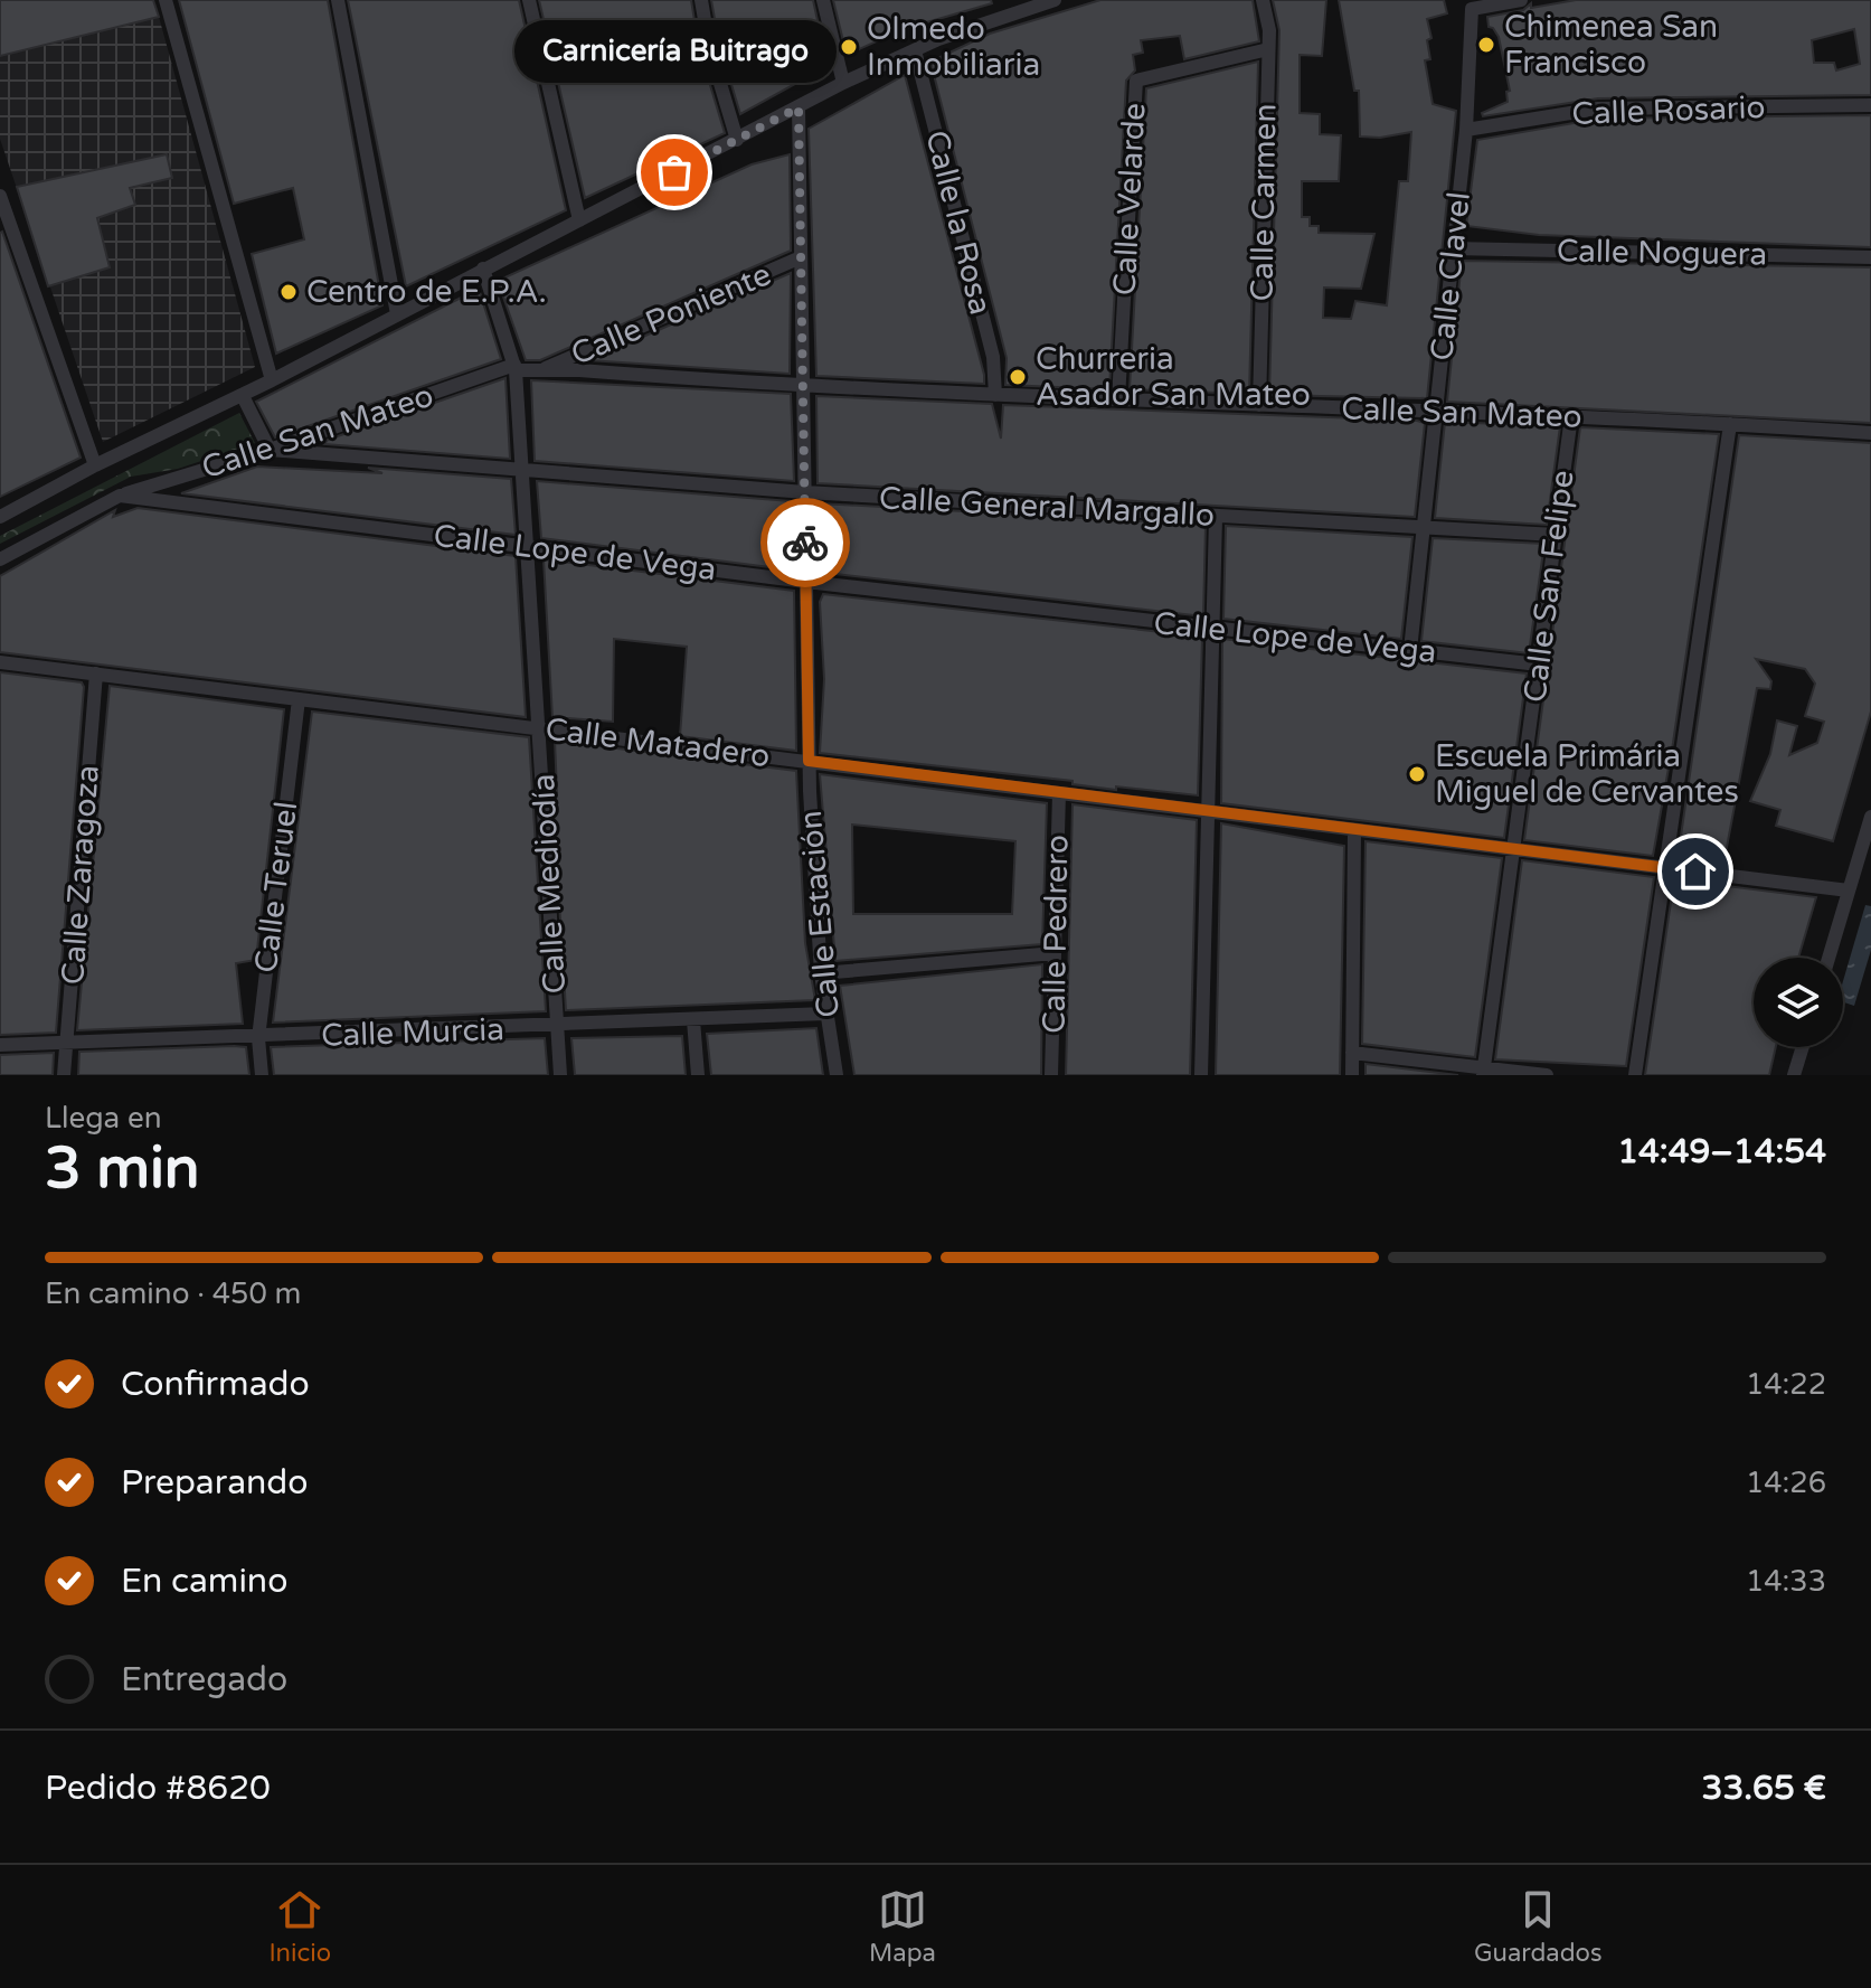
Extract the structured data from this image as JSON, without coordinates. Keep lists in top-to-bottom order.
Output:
{
  "streets": {
    "street": [
      "Calle Rosario",
      "Calle Velarde",
      "Calle Carmen",
      "Calle la Rosa",
      "Calle Noguera",
      "Calle Clavel",
      "Calle Poniente",
      "Calle San Mateo",
      "Calle General Margallo",
      "Calle Lope de Vega",
      "Calle San Felipe",
      "Calle Matadero",
      "Calle Zaragoza",
      "Calle Mediodía",
      "Calle Teruel",
      "Calle Estación",
      "Calle Pedrero",
      "Calle Murcia"
    ]
  },
  "crossings": [
    ["Calle Rosario", "Calle Clavel"],
    ["Calle Velarde", "Calle Carmen"],
    ["Calle Velarde", "Calle San Mateo"],
    ["Calle Carmen", "Calle San Mateo"],
    ["Calle la Rosa", "Calle San Mateo"],
    ["Calle Noguera", "Calle Clavel"],
    ["Calle Clavel", "Calle San Mateo"],
    ["Calle Clavel", "Calle General Margallo"],
    ["Calle Clavel", "Calle Lope de Vega"],
    ["Calle Poniente", "Calle San Mateo"],
    ["Calle Poniente", "Calle Estación"],
    ["Calle San Mateo", "Calle General Margallo"],
    ["Calle San Mateo", "Calle Lope de Vega"],
    ["Calle San Mateo", "Calle San Felipe"],
    ["Calle San Mateo", "Calle Mediodía"],
    ["Calle San Mateo", "Calle Estación"],
    ["Calle General Margallo", "Calle San Felipe"],
    ["Calle General Margallo", "Calle Mediodía"],
    ["Calle General Margallo", "Calle Estación"],
    ["Calle Lope de Vega", "Calle San Felipe"],
    ["Calle Lope de Vega", "Calle Mediodía"],
    ["Calle Lope de Vega", "Calle Estación"],
    ["Calle San Felipe", "Calle Matadero"],
    ["Calle Matadero", "Calle Zaragoza"],
    ["Calle Matadero", "Calle Mediodía"],
    ["Calle Matadero", "Calle Teruel"],
    ["Calle Matadero", "Calle Estación"],
    ["Calle Matadero", "Calle Pedrero"],
    ["Calle Zaragoza", "Calle Murcia"],
    ["Calle Mediodía", "Calle Murcia"],
    ["Calle Teruel", "Calle Murcia"],
    ["Calle Estación", "Calle Murcia"]
  ],
  "places": [
    "Chimenea San Francisco",
    "Olmedo Inmobiliaria",
    "Carnicería Buitrago",
    "Centro de E.P.A.",
    "Churreria Asador San Mateo",
    "Escuela Primária Miguel de Cervantes"
  ],
  "page": {
    "bubble": "Carnicería Buitrago",
    "heading": ["3 min", "Llega en", "14:49–14:54"],
    "panel": ["Pedido #8620", "33.65 €"],
    "bar": "En camino · 450 m",
    "list": [
      ["Confirmado", "14:22"],
      ["Preparando", "14:26"],
      ["En camino", "14:33"],
      "Entregado"
    ],
    "tabs": ["Inicio", "Mapa", "Guardados"]
  }
}
